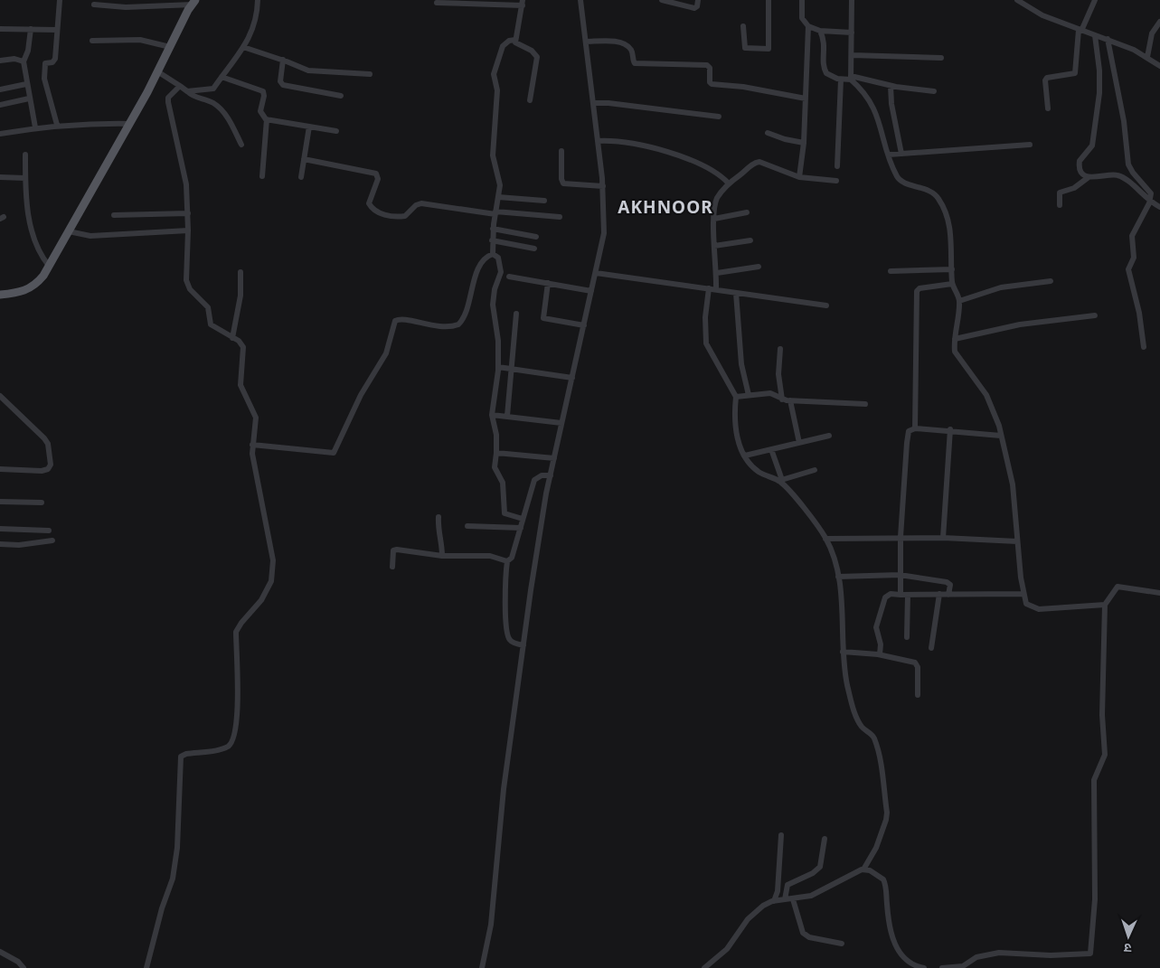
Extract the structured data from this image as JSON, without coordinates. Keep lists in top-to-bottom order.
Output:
{
  "districts": ["AKHNOOR"],
  "north": "bottom"
}
